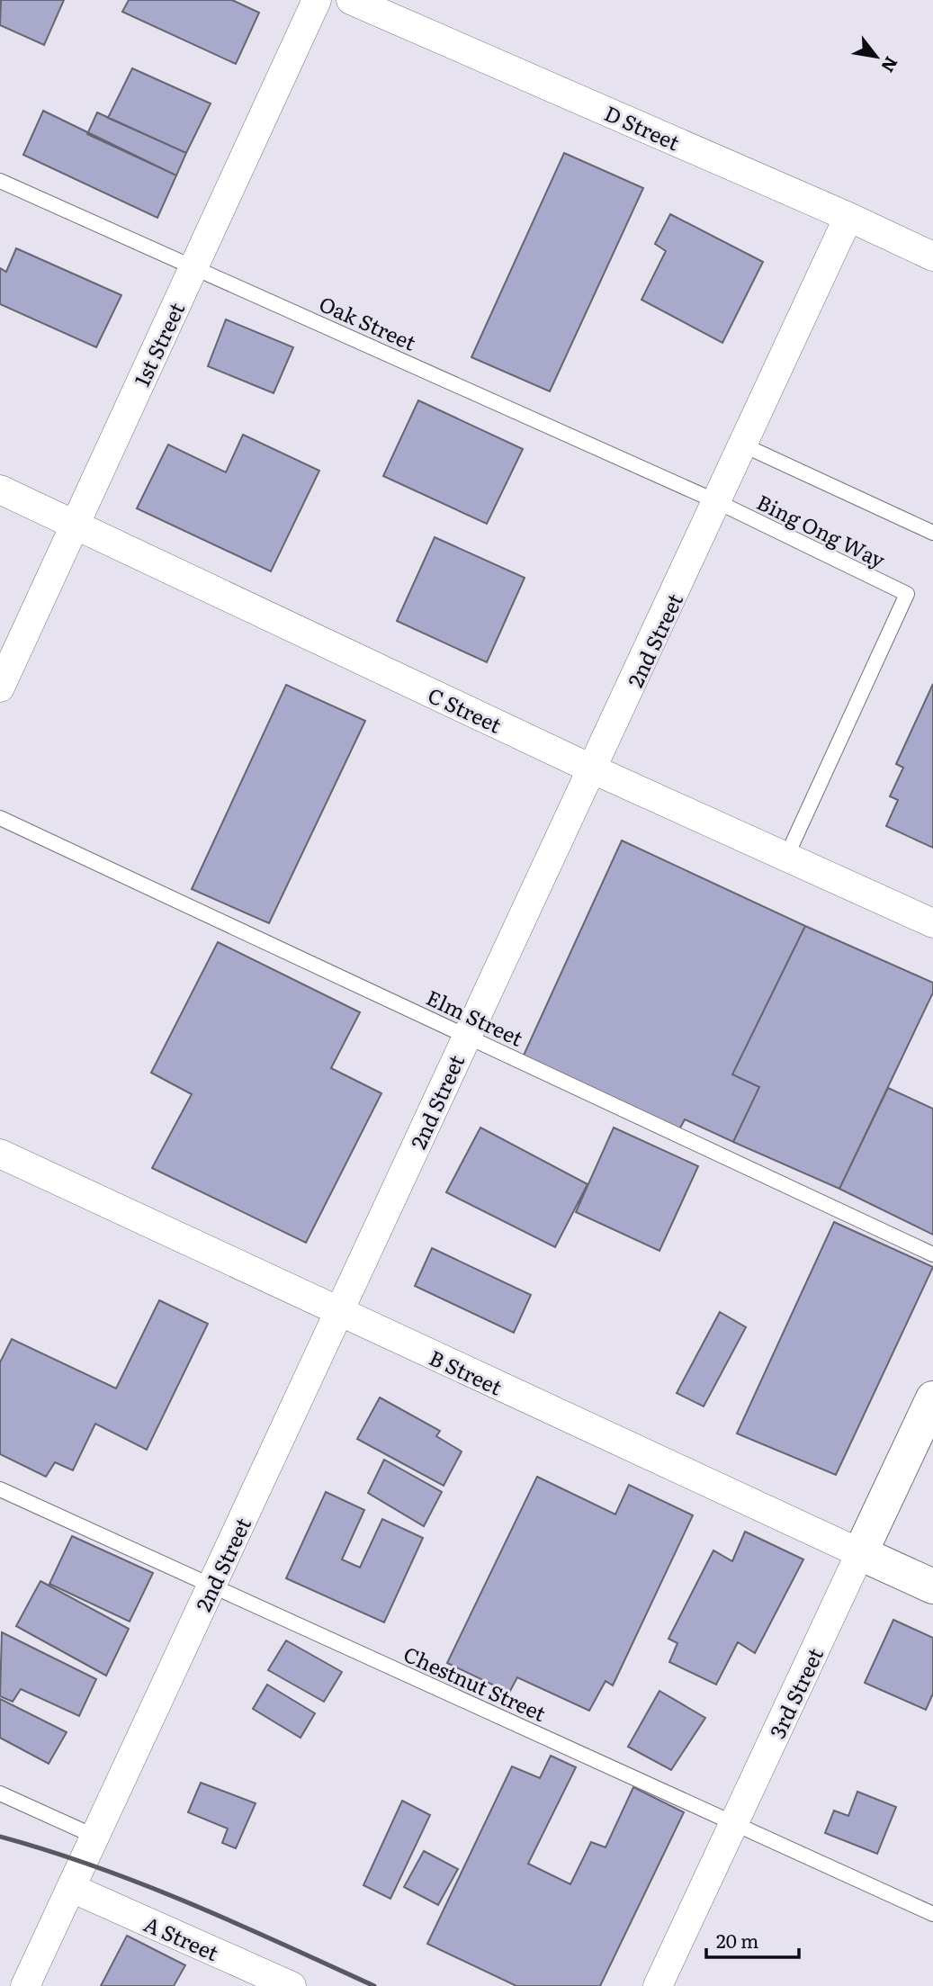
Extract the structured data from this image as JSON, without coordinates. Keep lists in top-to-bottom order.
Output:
{
  "streets": {
    "street": [
      "D Street",
      "1st Street",
      "2nd Street",
      "C Street",
      "B Street",
      "3rd Street",
      "A Street"
    ],
    "lane": [
      "Oak Street",
      "Bing Ong Way",
      "Elm Street",
      "Chestnut Street"
    ]
  },
  "crossings": [
    ["D Street", "2nd Street"],
    ["Oak Street", "1st Street"],
    ["Oak Street", "Bing Ong Way"],
    ["Oak Street", "2nd Street"],
    ["1st Street", "C Street"],
    ["Bing Ong Way", "2nd Street"],
    ["Bing Ong Way", "C Street"],
    ["2nd Street", "C Street"],
    ["2nd Street", "Elm Street"],
    ["2nd Street", "B Street"],
    ["2nd Street", "Chestnut Street"],
    ["2nd Street", "A Street"],
    ["B Street", "3rd Street"],
    ["Chestnut Street", "3rd Street"]
  ],
  "scale_bar": "20 m",
  "north": "bottom right"
}
